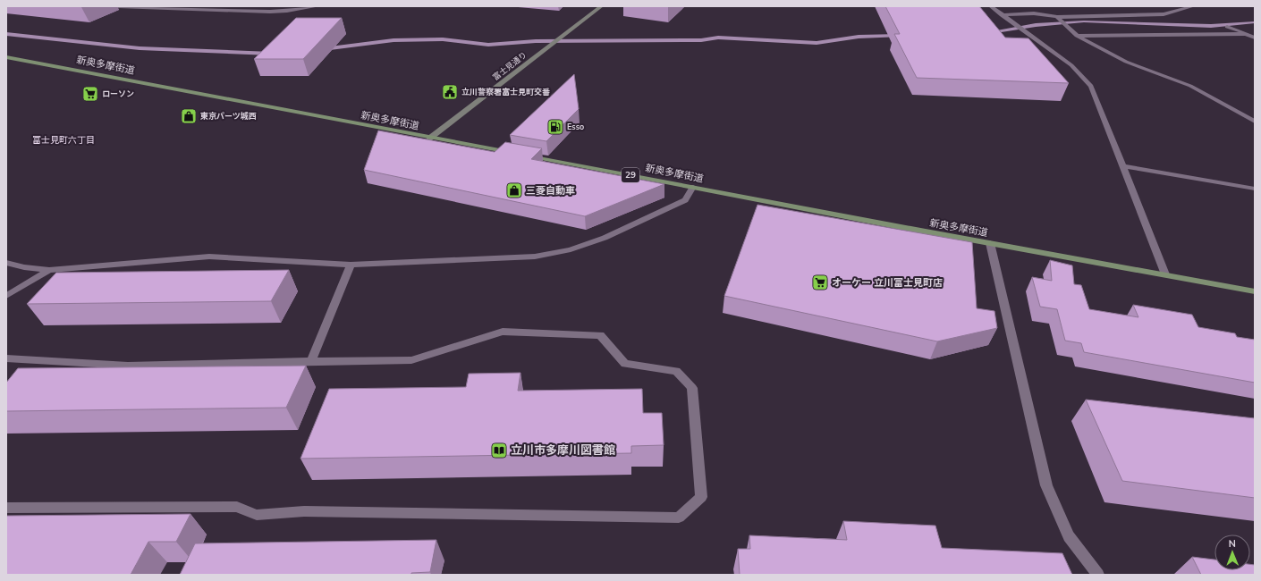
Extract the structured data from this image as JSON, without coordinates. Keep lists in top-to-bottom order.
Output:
{
  "streets": {
    "main road": ["新奥多摩街道", "29"],
    "street": ["富士見通り"]
  },
  "crossings": [
    ["新奥多摩街道", "富士見通り"]
  ],
  "districts": ["富士見町六丁目"],
  "places": {
    "public building": ["立川警察署富士見町交番"],
    "supermarket": ["ローソン", "オーケー 立川富士見町店"],
    "shop": ["東京パーツ城西", "三菱自動車"],
    "fuel station": ["Esso"],
    "library": ["立川市多摩川図書館"]
  },
  "north": "top"
}
